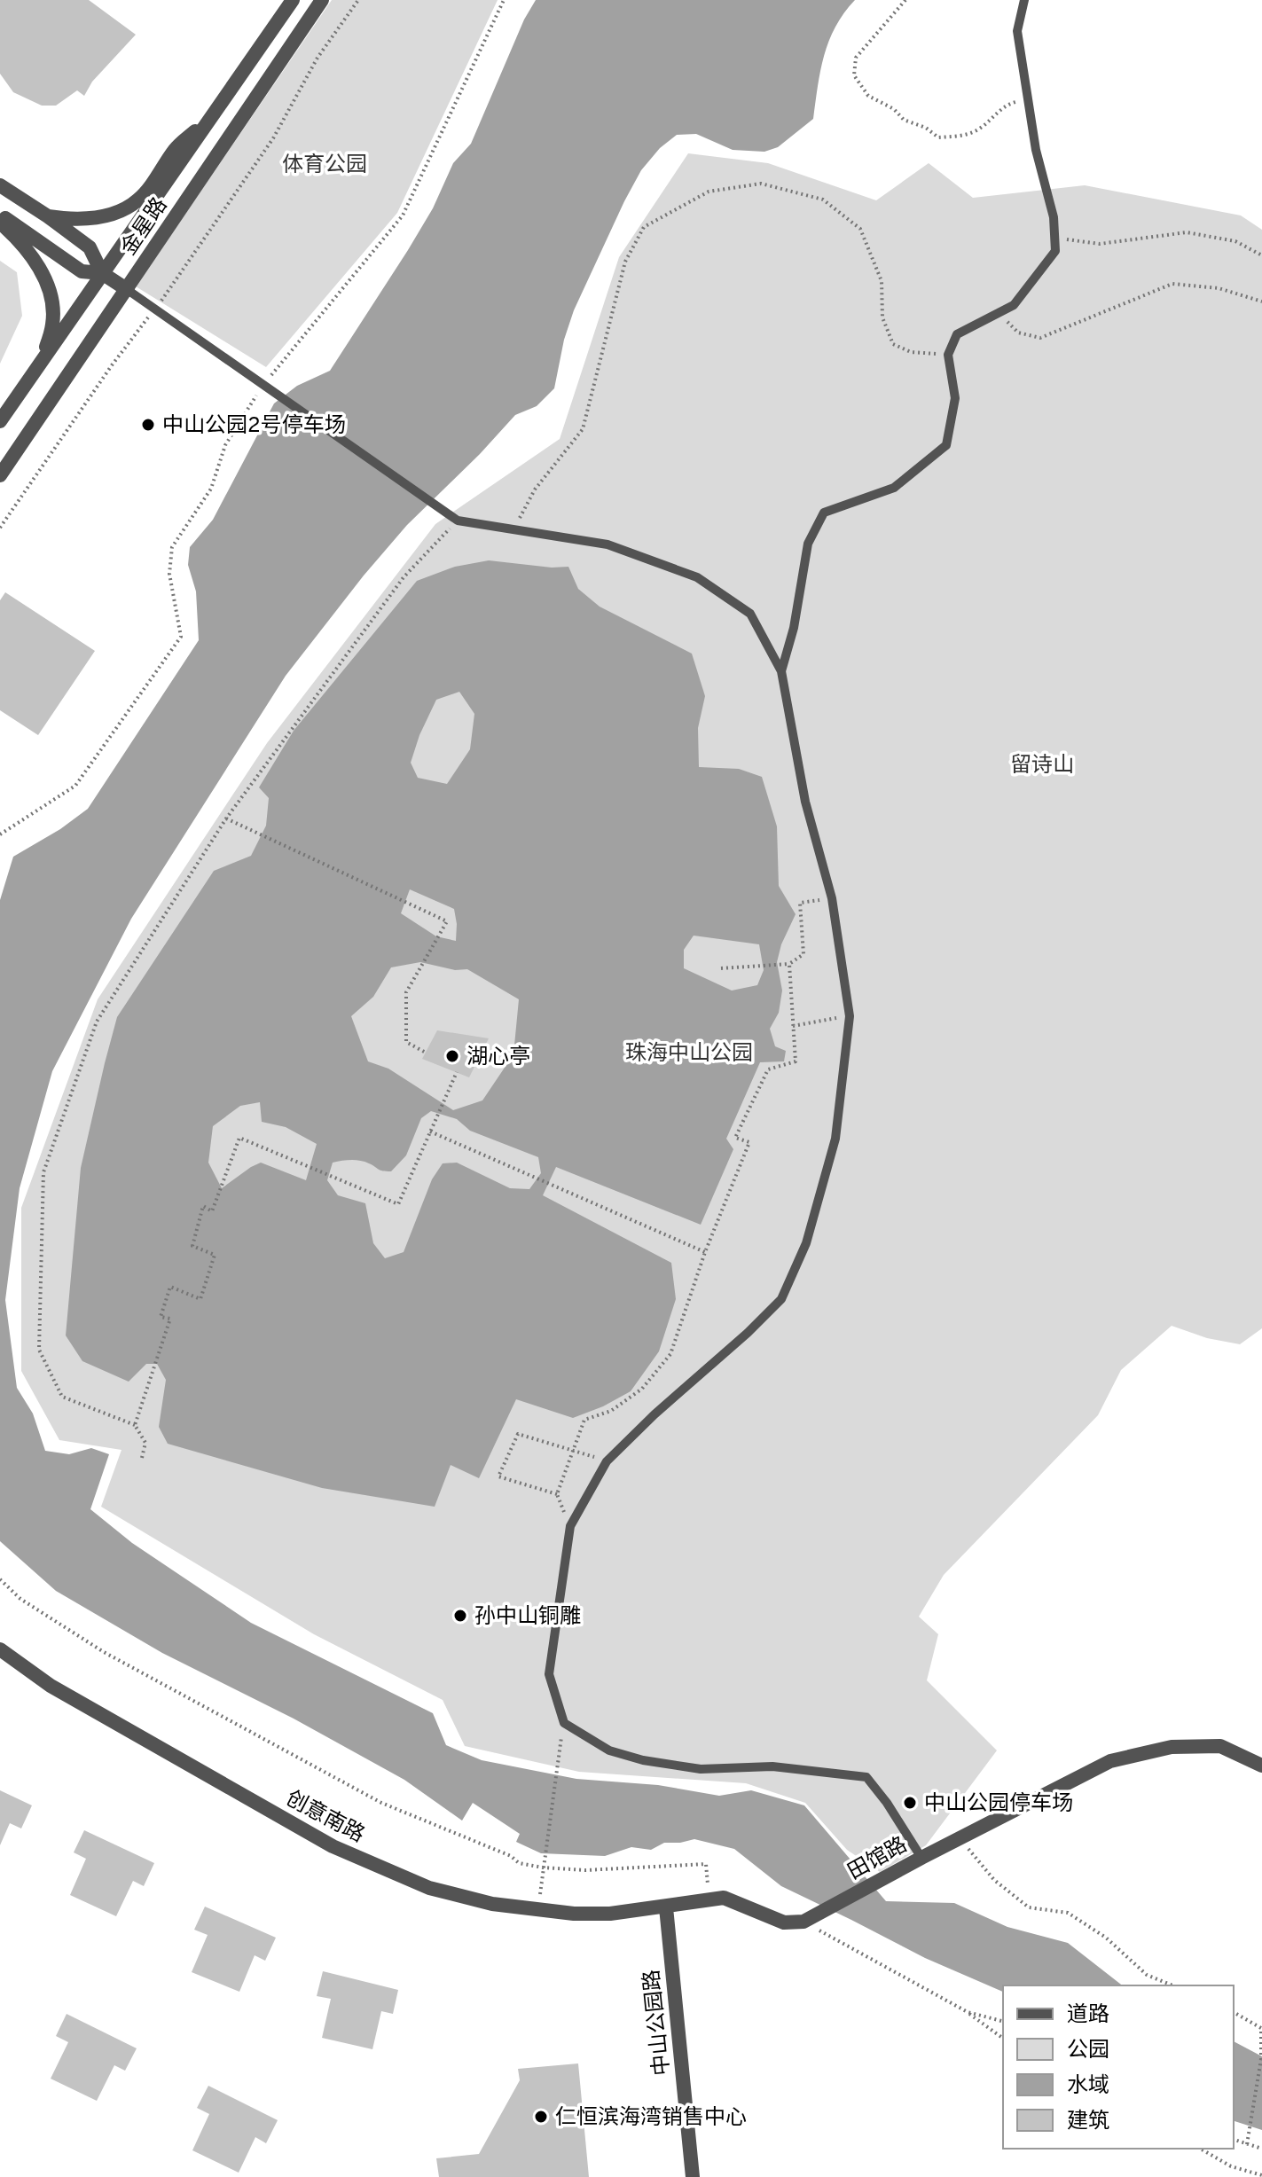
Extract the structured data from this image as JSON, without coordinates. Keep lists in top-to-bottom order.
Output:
{
  "streets": {
    "street": [
      "金星路",
      "创意南路",
      "田馆路",
      "中山公园路"
    ]
  },
  "crossings": [
    ["创意南路", "中山公园路"]
  ],
  "parks": ["体育公园", "留诗山", "珠海中山公园"],
  "places": [
    "中山公园2号停车场",
    "湖心亭",
    "孙中山铜雕",
    "中山公园停车场",
    "仁恒滨海湾销售中心"
  ],
  "legend": [
    "道路",
    "公园",
    "水域",
    "建筑"
  ]
}
